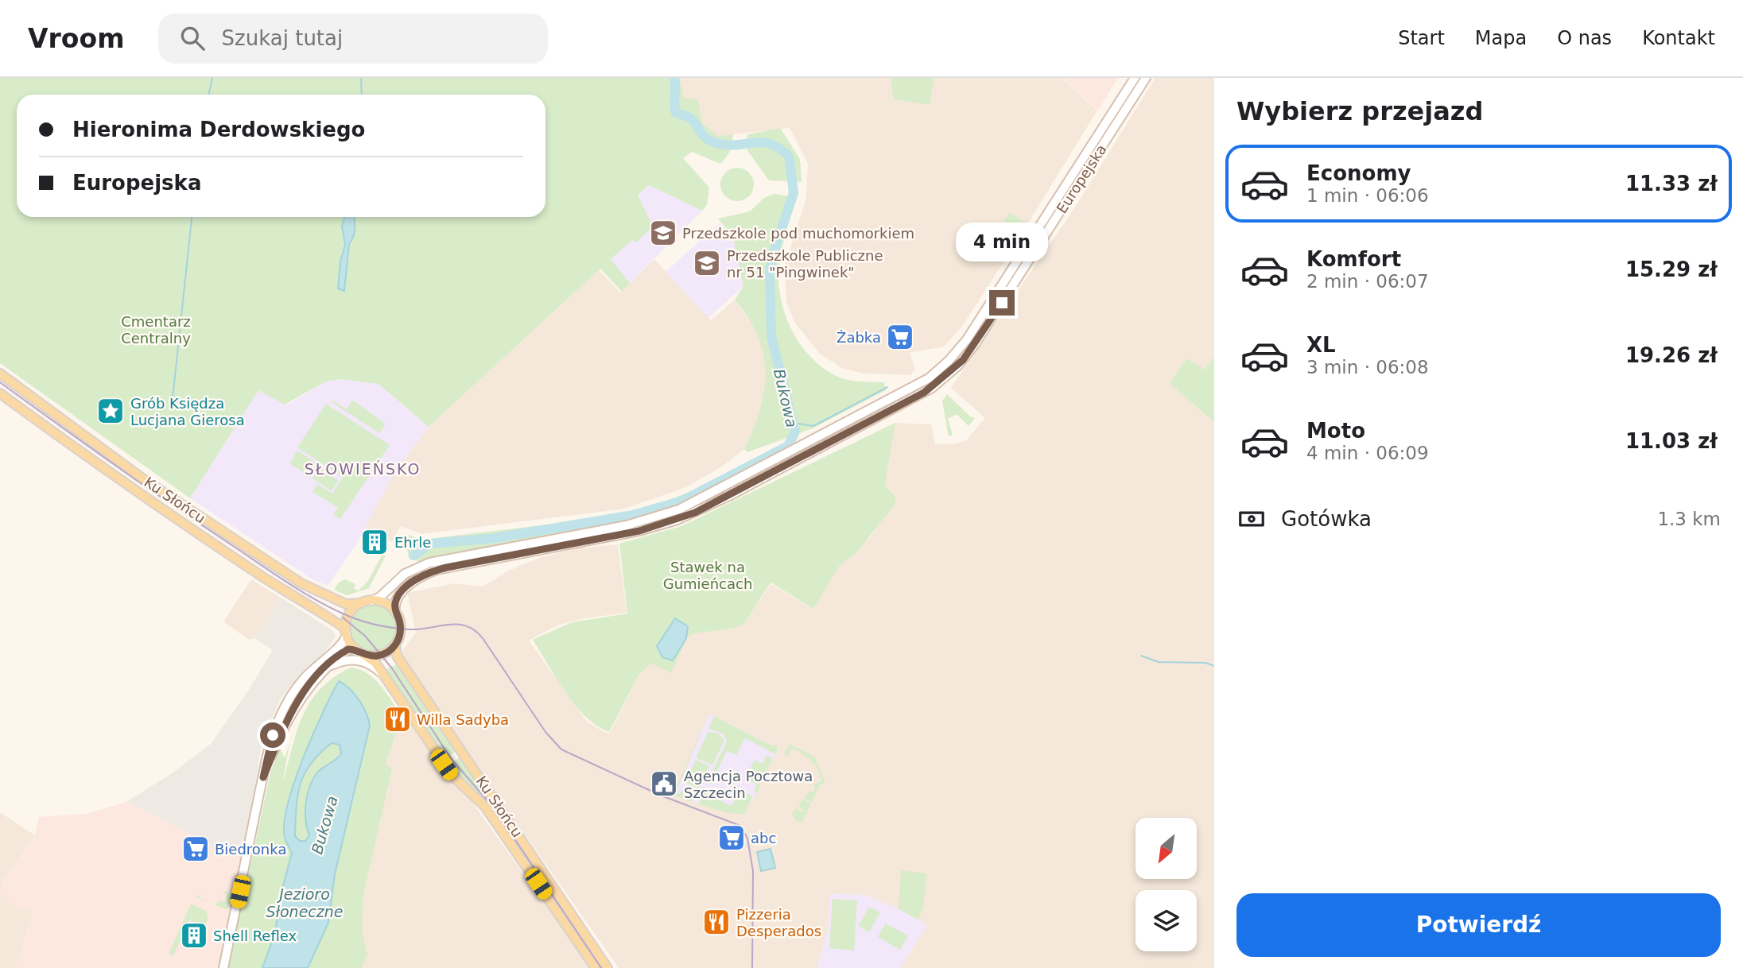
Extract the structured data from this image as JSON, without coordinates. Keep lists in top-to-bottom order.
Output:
{
  "streets": {
    "main road": ["Europejska", "Ku Słońcu"]
  },
  "crossings": [
    ["Europejska", "Ku Słońcu"]
  ],
  "districts": ["SŁOWIEŃSKO"],
  "water": ["Bukowa", "Jezioro Słoneczne"],
  "parks": ["Cmentarz Centralny", "Stawek na Gumieńcach"],
  "places": {
    "school or university": ["Przedszkole pod muchomorkiem", "Przedszkole Publiczne nr 51 \"Pingwinek\""],
    "supermarket": ["Żabka", "abc", "Biedronka"],
    "place": ["Grób Księdza Lucjana Gierosa"],
    "building": ["Ehrle", "Shell Reflex"],
    "restaurant": ["Willa Sadyba", "Pizzeria Desperados"],
    "public building": ["Agencja Pocztowa Szczecin"]
  },
  "north": "bottom left",
  "page": {
    "header": "Vroom",
    "search": "Szukaj tutaj",
    "nav": [
      "Start",
      "Mapa",
      "O nas",
      "Kontakt"
    ],
    "heading": "Wybierz przejazd",
    "banner": ["Hieronima Derdowskiego", "Europejska"],
    "list": [
      {
        "name": "Economy",
        "note": "1 min · 06:06",
        "value": "11.33 zł"
      },
      {
        "name": "Komfort",
        "note": "2 min · 06:07",
        "value": "15.29 zł"
      },
      {
        "name": "XL",
        "note": "3 min · 06:08",
        "value": "19.26 zł"
      },
      {
        "name": "Moto",
        "note": "4 min · 06:09",
        "value": "11.03 zł"
      }
    ],
    "bubble": "4 min",
    "pay": ["Gotówka", "1.3 km"],
    "buttons": "Potwierdź"
  }
}
